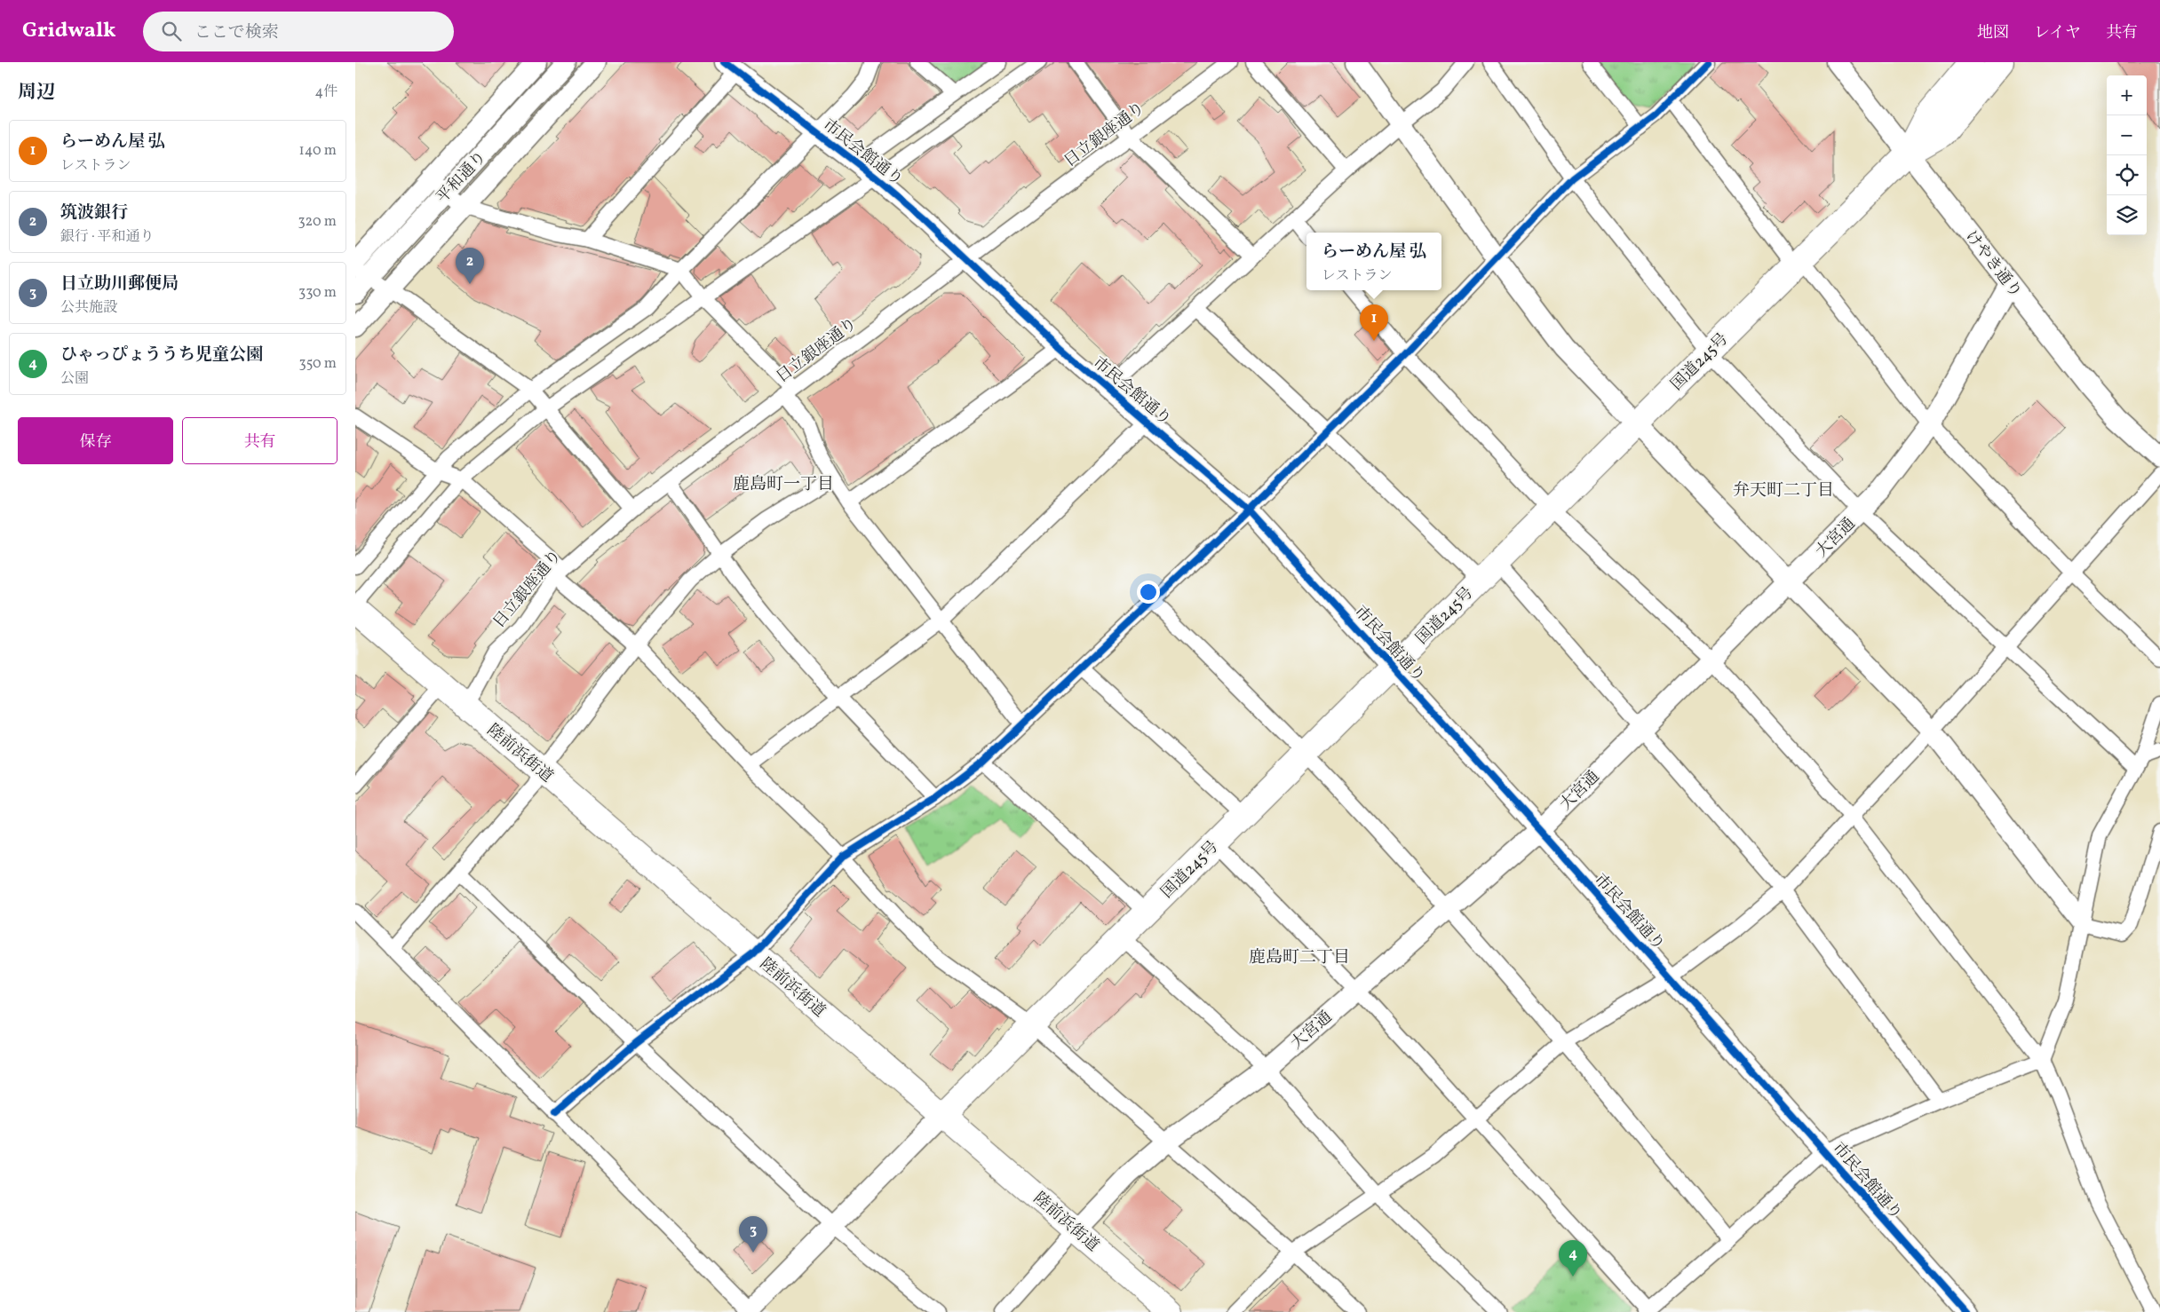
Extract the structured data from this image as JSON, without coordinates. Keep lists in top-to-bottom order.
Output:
{
  "streets": {
    "highway": ["国道245号", "陸前浜街道"],
    "street": [
      "日立銀座通り",
      "市民会館通り",
      "平和通り",
      "けやき通り",
      "大宮通"
    ]
  },
  "crossings": [
    ["日立銀座通り", "市民会館通り"],
    ["日立銀座通り", "陸前浜街道"],
    ["市民会館通り", "国道245号"],
    ["市民会館通り", "大宮通"],
    ["けやき通り", "国道245号"],
    ["けやき通り", "大宮通"],
    ["国道245号", "陸前浜街道"],
    ["大宮通", "陸前浜街道"]
  ],
  "districts": ["鹿島町一丁目", "弁天町二丁目", "鹿島町二丁目"],
  "page": {
    "header": "Gridwalk",
    "search": "ここで検索",
    "nav": ["地図", "レイヤ", "共有"],
    "heading": ["周辺", "4件"],
    "map_buttons": ["+", "−"],
    "list": [
      {
        "mark": "1",
        "name": "らーめん屋 弘",
        "note": "レストラン",
        "value": "140 m"
      },
      {
        "mark": "2",
        "name": "筑波銀行",
        "note": "銀行 · 平和通り",
        "value": "320 m"
      },
      {
        "mark": "3",
        "name": "日立助川郵便局",
        "note": "公共施設",
        "value": "330 m"
      },
      {
        "mark": "4",
        "name": "ひゃっぴょううち児童公園",
        "note": "公園",
        "value": "350 m"
      }
    ],
    "popup": ["らーめん屋 弘", "レストラン"],
    "pins": [
      "2",
      "1",
      "3",
      "4"
    ],
    "buttons": ["保存", "共有"]
  }
}
